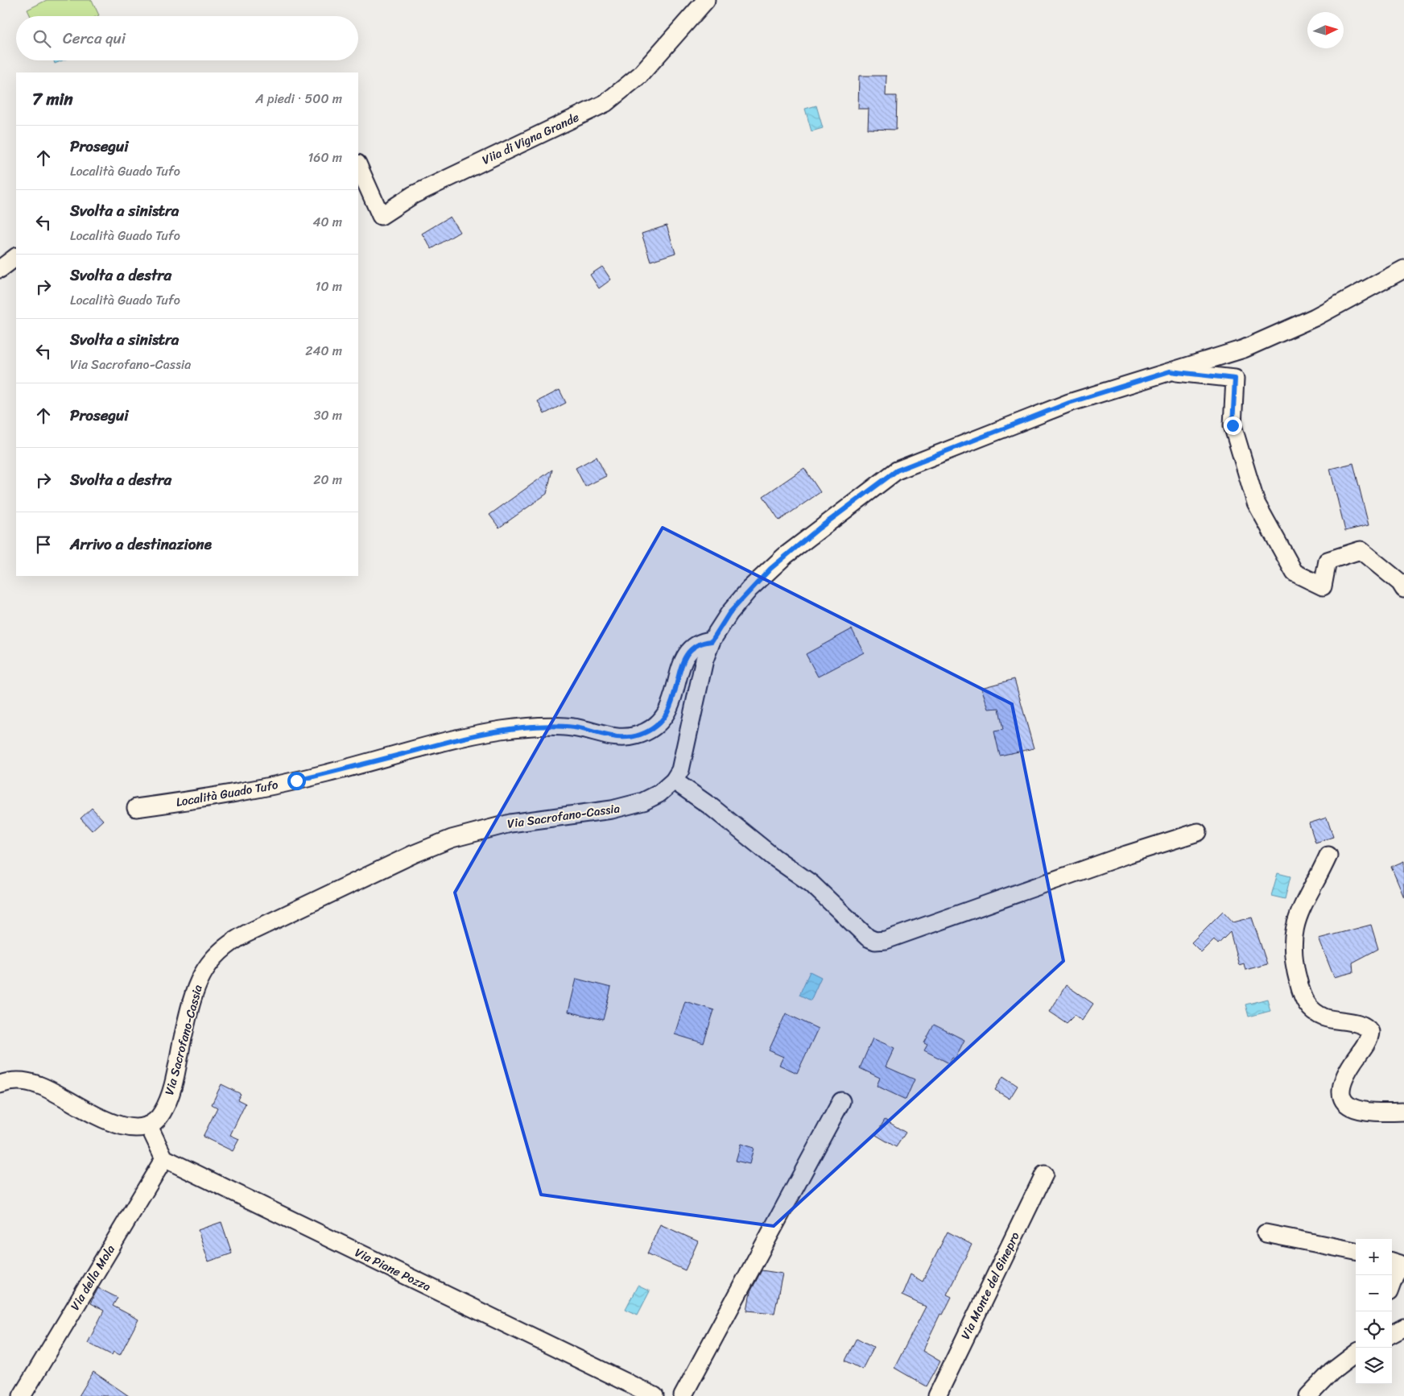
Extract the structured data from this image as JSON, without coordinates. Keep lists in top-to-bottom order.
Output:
{
  "streets": {
    "street": [
      "Viia di Vigna Grande",
      "Località Guado Tufo",
      "Via Sacrofano-Cassia",
      "Via Piane Pozza",
      "Via della Mola",
      "Via Monte del Ginepro"
    ]
  },
  "crossings": [
    ["Località Guado Tufo", "Via Sacrofano-Cassia"],
    ["Via Piane Pozza", "Via della Mola"]
  ],
  "north": "right",
  "page": {
    "search": "Cerca qui",
    "heading": ["7 min", "A piedi · 500 m"],
    "list": [
      ["Prosegui", "Località Guado Tufo", "160 m"],
      ["Svolta a sinistra", "Località Guado Tufo", "40 m"],
      ["Svolta a destra", "Località Guado Tufo", "10 m"],
      ["Svolta a sinistra", "Via Sacrofano-Cassia", "240 m"],
      ["Prosegui", "30 m"],
      ["Svolta a destra", "20 m"],
      "Arrivo a destinazione"
    ],
    "map_buttons": ["+", "−"]
  }
}
